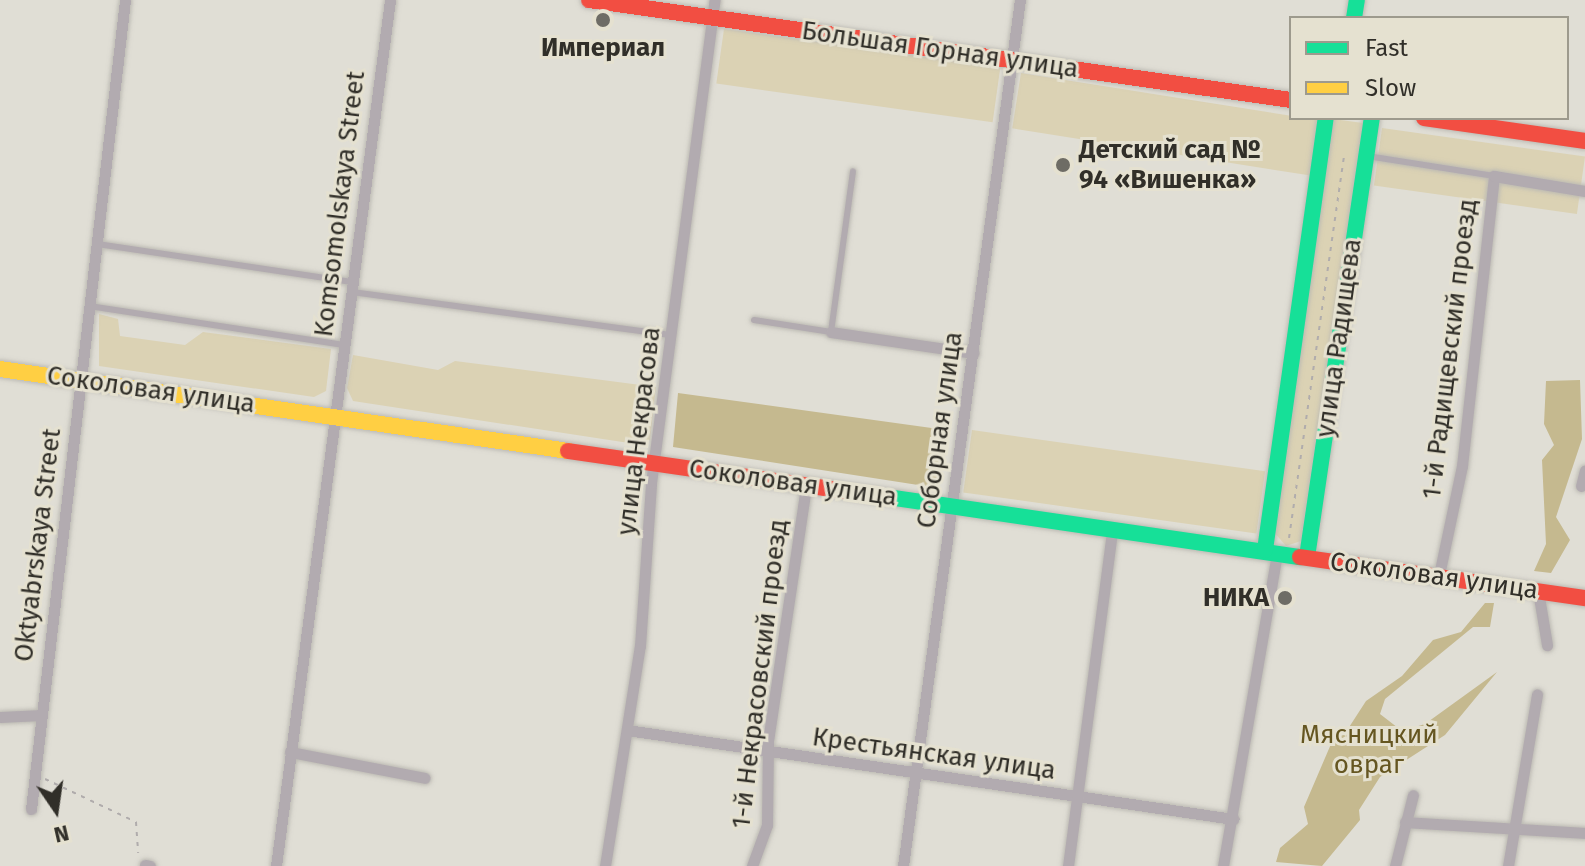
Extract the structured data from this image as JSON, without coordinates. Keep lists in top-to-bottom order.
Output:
{
  "streets": {
    "main road": ["Большая Горная улица", "улица Радищева", "Соколовая улица"],
    "street": [
      "Komsomolskaya Street",
      "1-й Радищевский проезд",
      "Соборная улица",
      "улица Некрасова",
      "Oktyabrskaya Street",
      "1-й Некрасовский проезд",
      "Крестьянская улица"
    ]
  },
  "crossings": [
    ["Большая Горная улица", "Соборная улица"],
    ["Большая Горная улица", "улица Некрасова"],
    ["Komsomolskaya Street", "Соколовая улица"],
    ["улица Радищева", "Соколовая улица"],
    ["улица Радищева", "Крестьянская улица"],
    ["1-й Радищевский проезд", "Соколовая улица"],
    ["Соколовая улица", "Соборная улица"],
    ["Соколовая улица", "улица Некрасова"],
    ["Соколовая улица", "Oktyabrskaya Street"],
    ["Соколовая улица", "1-й Некрасовский проезд"],
    ["Соборная улица", "Крестьянская улица"],
    ["улица Некрасова", "Крестьянская улица"],
    ["1-й Некрасовский проезд", "Крестьянская улица"]
  ],
  "parks": ["Мясницкий овраг"],
  "places": ["Империал", "Детский сад № 94 «Вишенка»", "НИКА"],
  "legend": ["Fast", "Slow"],
  "north": "bottom"
}
